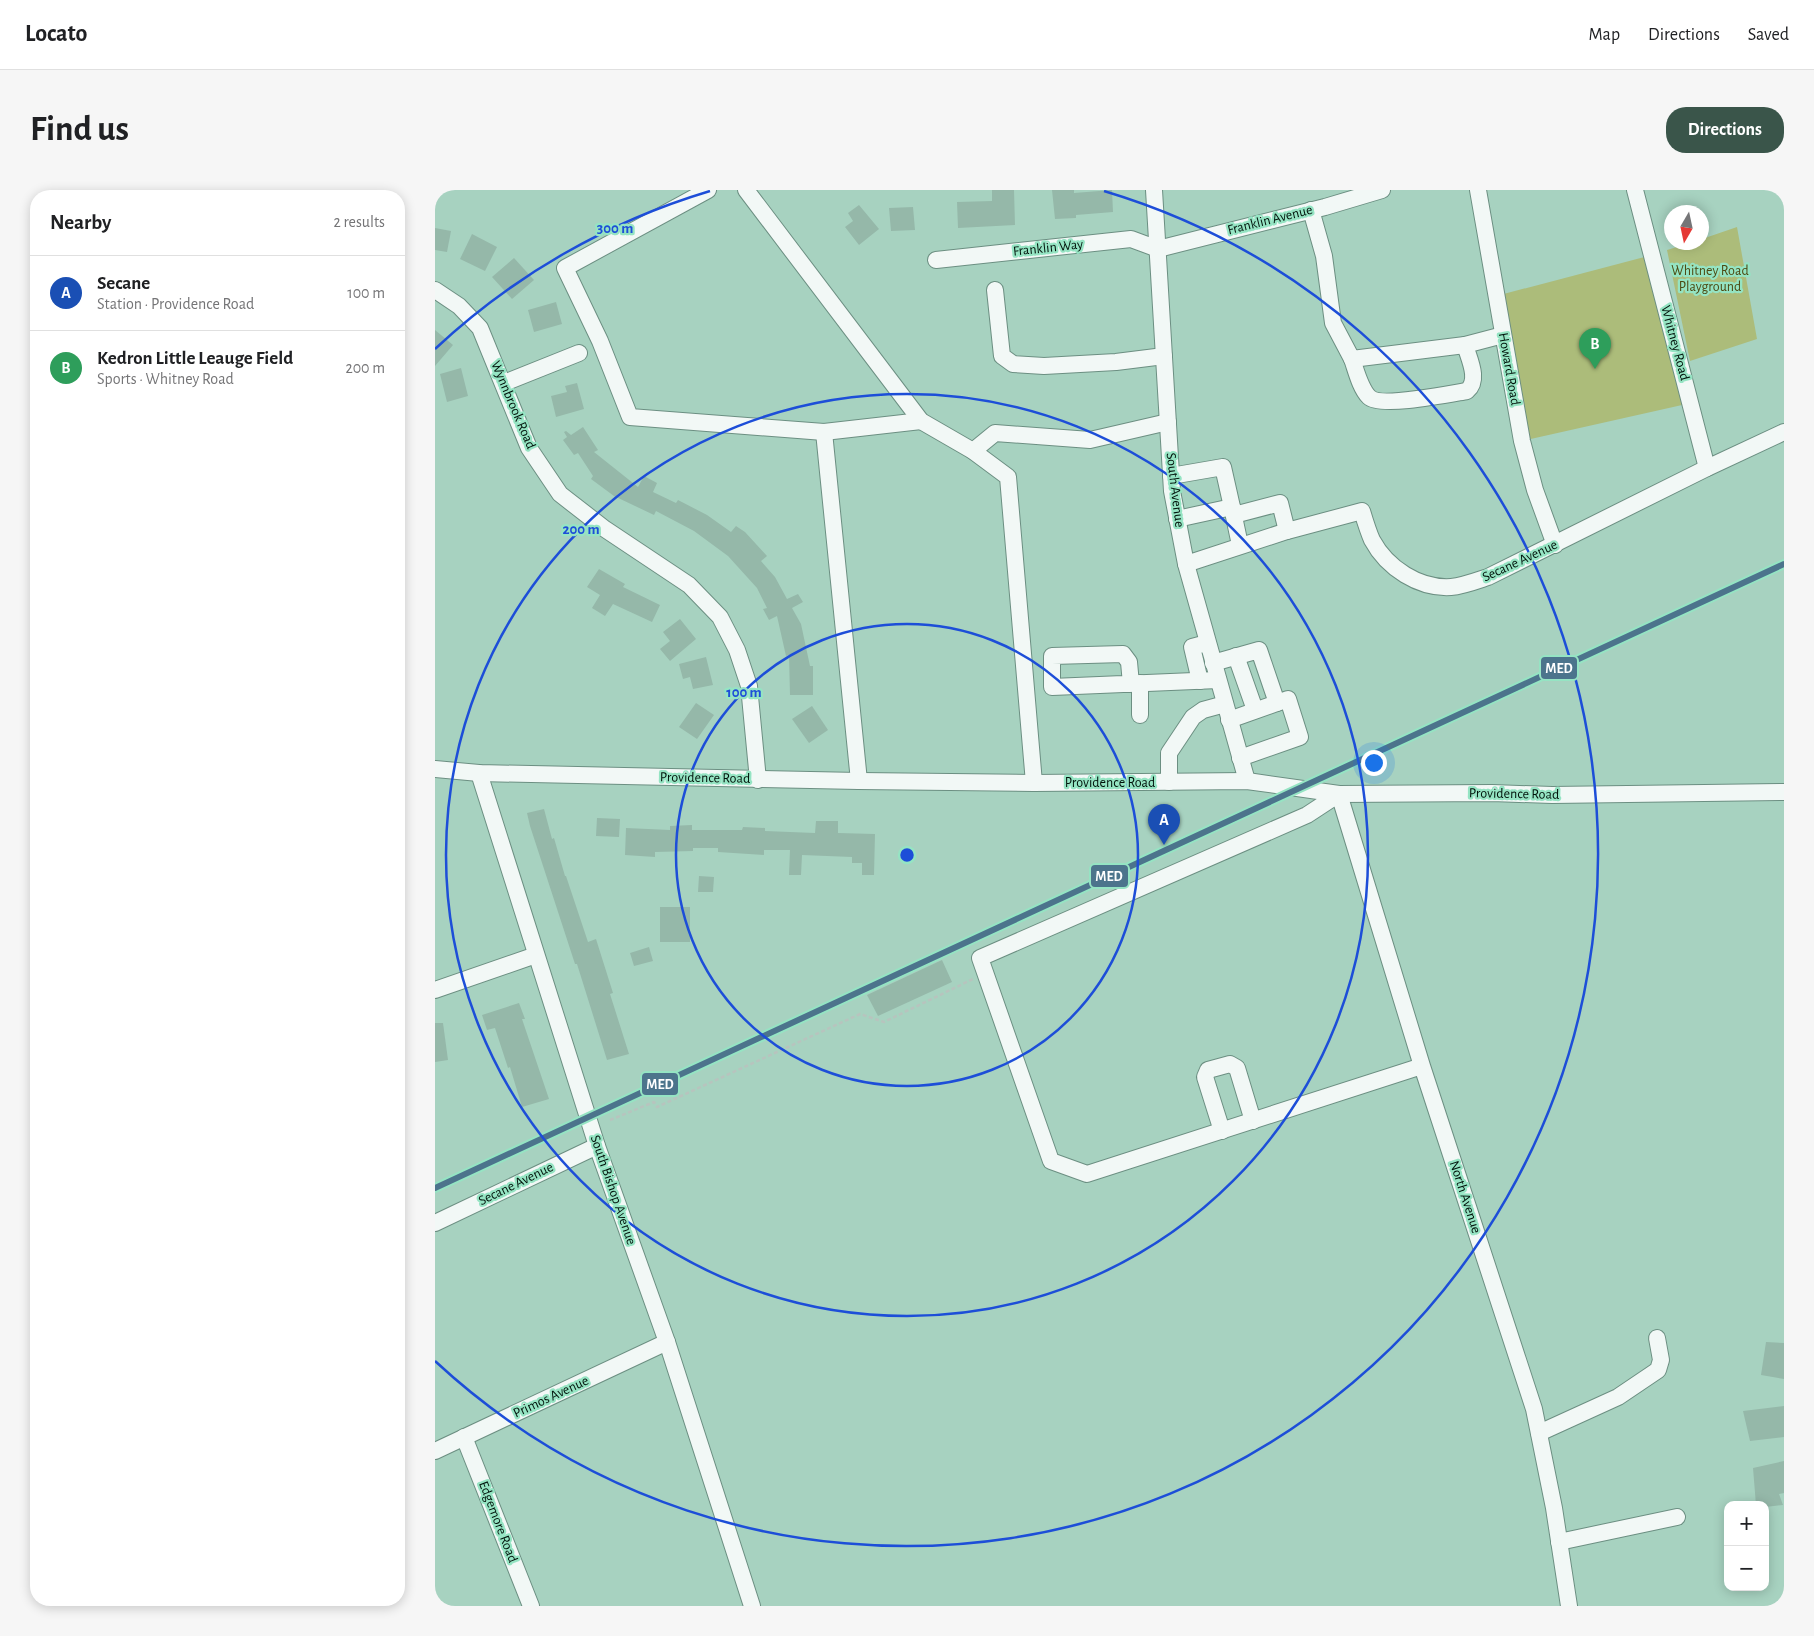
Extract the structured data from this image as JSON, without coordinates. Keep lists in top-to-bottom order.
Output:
{
  "streets": {
    "street": [
      "Franklin Avenue",
      "Franklin Way",
      "Whitney Road",
      "Howard Road",
      "Wynnbrook Road",
      "South Avenue",
      "Secane Avenue",
      "Providence Road",
      "South Bishop Avenue",
      "North Avenue",
      "Primos Avenue",
      "Edgemore Road"
    ]
  },
  "crossings": [
    ["Franklin Avenue", "Franklin Way"],
    ["Franklin Avenue", "South Avenue"],
    ["Franklin Way", "South Avenue"],
    ["Whitney Road", "Secane Avenue"],
    ["Howard Road", "Secane Avenue"],
    ["Wynnbrook Road", "Providence Road"],
    ["South Avenue", "Secane Avenue"],
    ["South Avenue", "Providence Road"],
    ["Secane Avenue", "South Bishop Avenue"],
    ["Providence Road", "South Bishop Avenue"],
    ["Providence Road", "North Avenue"],
    ["South Bishop Avenue", "Primos Avenue"],
    ["Primos Avenue", "Edgemore Road"]
  ],
  "parks": ["Whitney Road Playground"],
  "lines": ["transit line MED"],
  "north": "bottom",
  "page": {
    "header": "Locato",
    "nav": ["Map", "Directions", "Saved"],
    "buttons": "Directions",
    "title": "Find us",
    "heading": ["Nearby", "2 results"],
    "list": [
      {
        "mark": "A",
        "name": "Secane",
        "note": "Station · Providence Road",
        "value": "100 m"
      },
      {
        "mark": "B",
        "name": "Kedron Little Leauge Field",
        "note": "Sports · Whitney Road",
        "value": "200 m"
      }
    ],
    "pins": ["B", "A"],
    "map_buttons": ["+", "−"]
  },
  "rings": ["300 m", "200 m", "100 m"]
}
